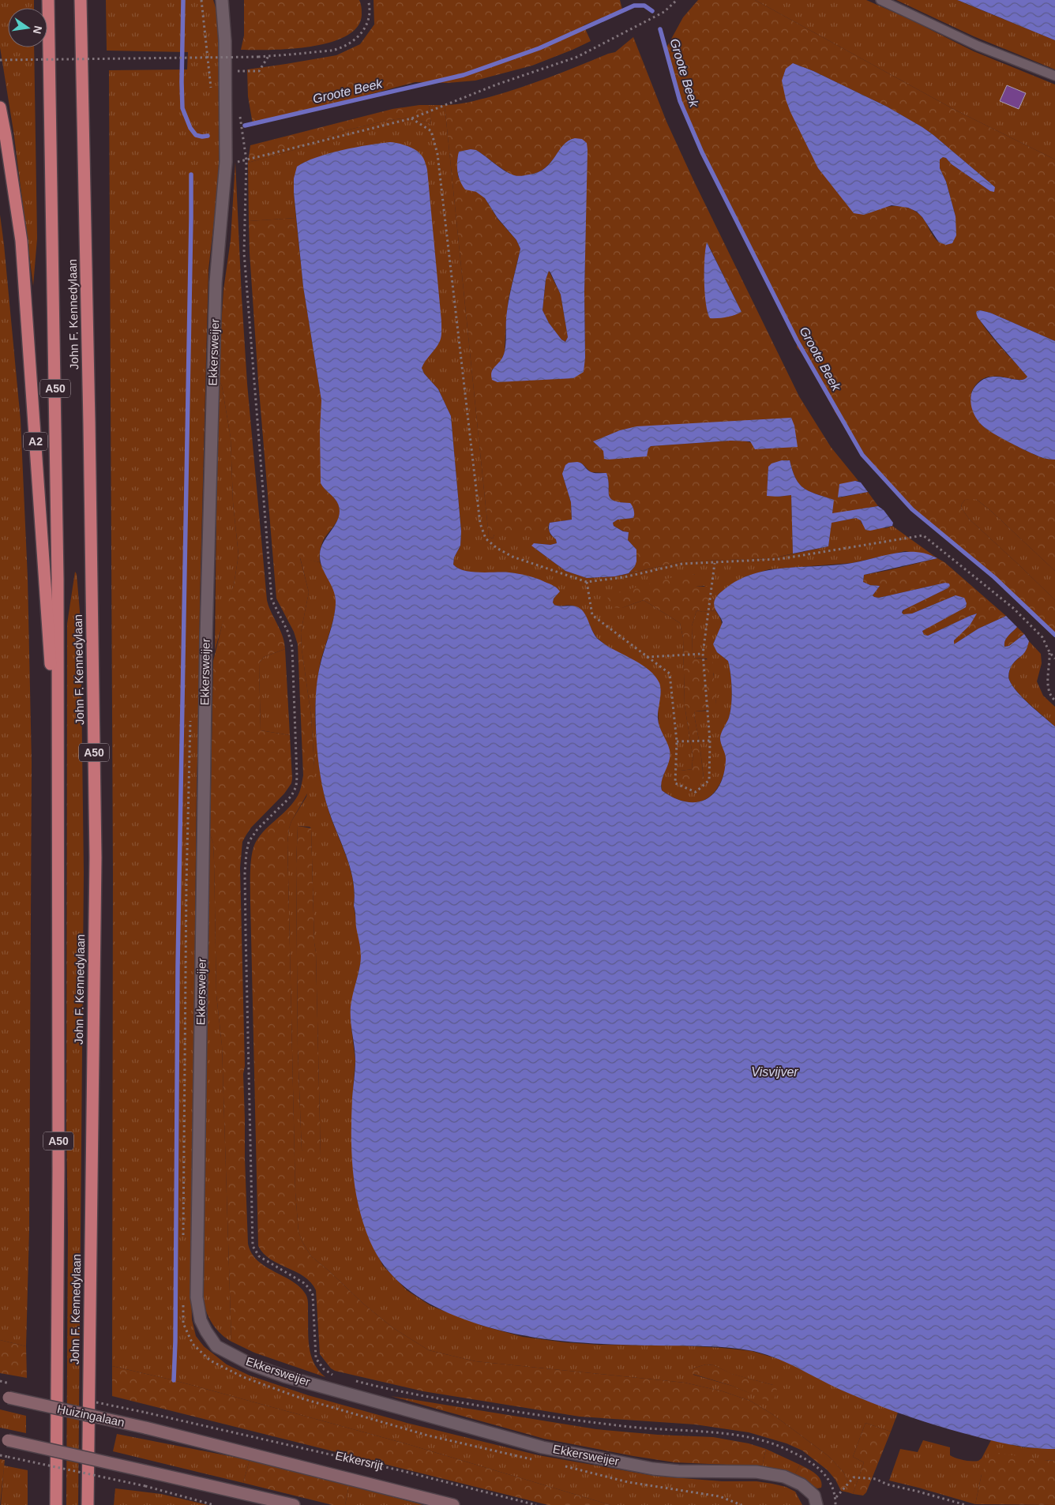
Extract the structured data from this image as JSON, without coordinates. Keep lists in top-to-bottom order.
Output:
{
  "streets": {
    "highway": ["John F. Kennedylaan", "A50", "A2"],
    "main road": ["Huizingalaan", "Ekkersrijt"],
    "street": ["Ekkersweijer"]
  },
  "crossings": [
    ["John F. Kennedylaan", "A2"],
    ["Huizingalaan", "Ekkersrijt"]
  ],
  "water": ["Groote Beek", "Visvijver"],
  "north": "right"
}
